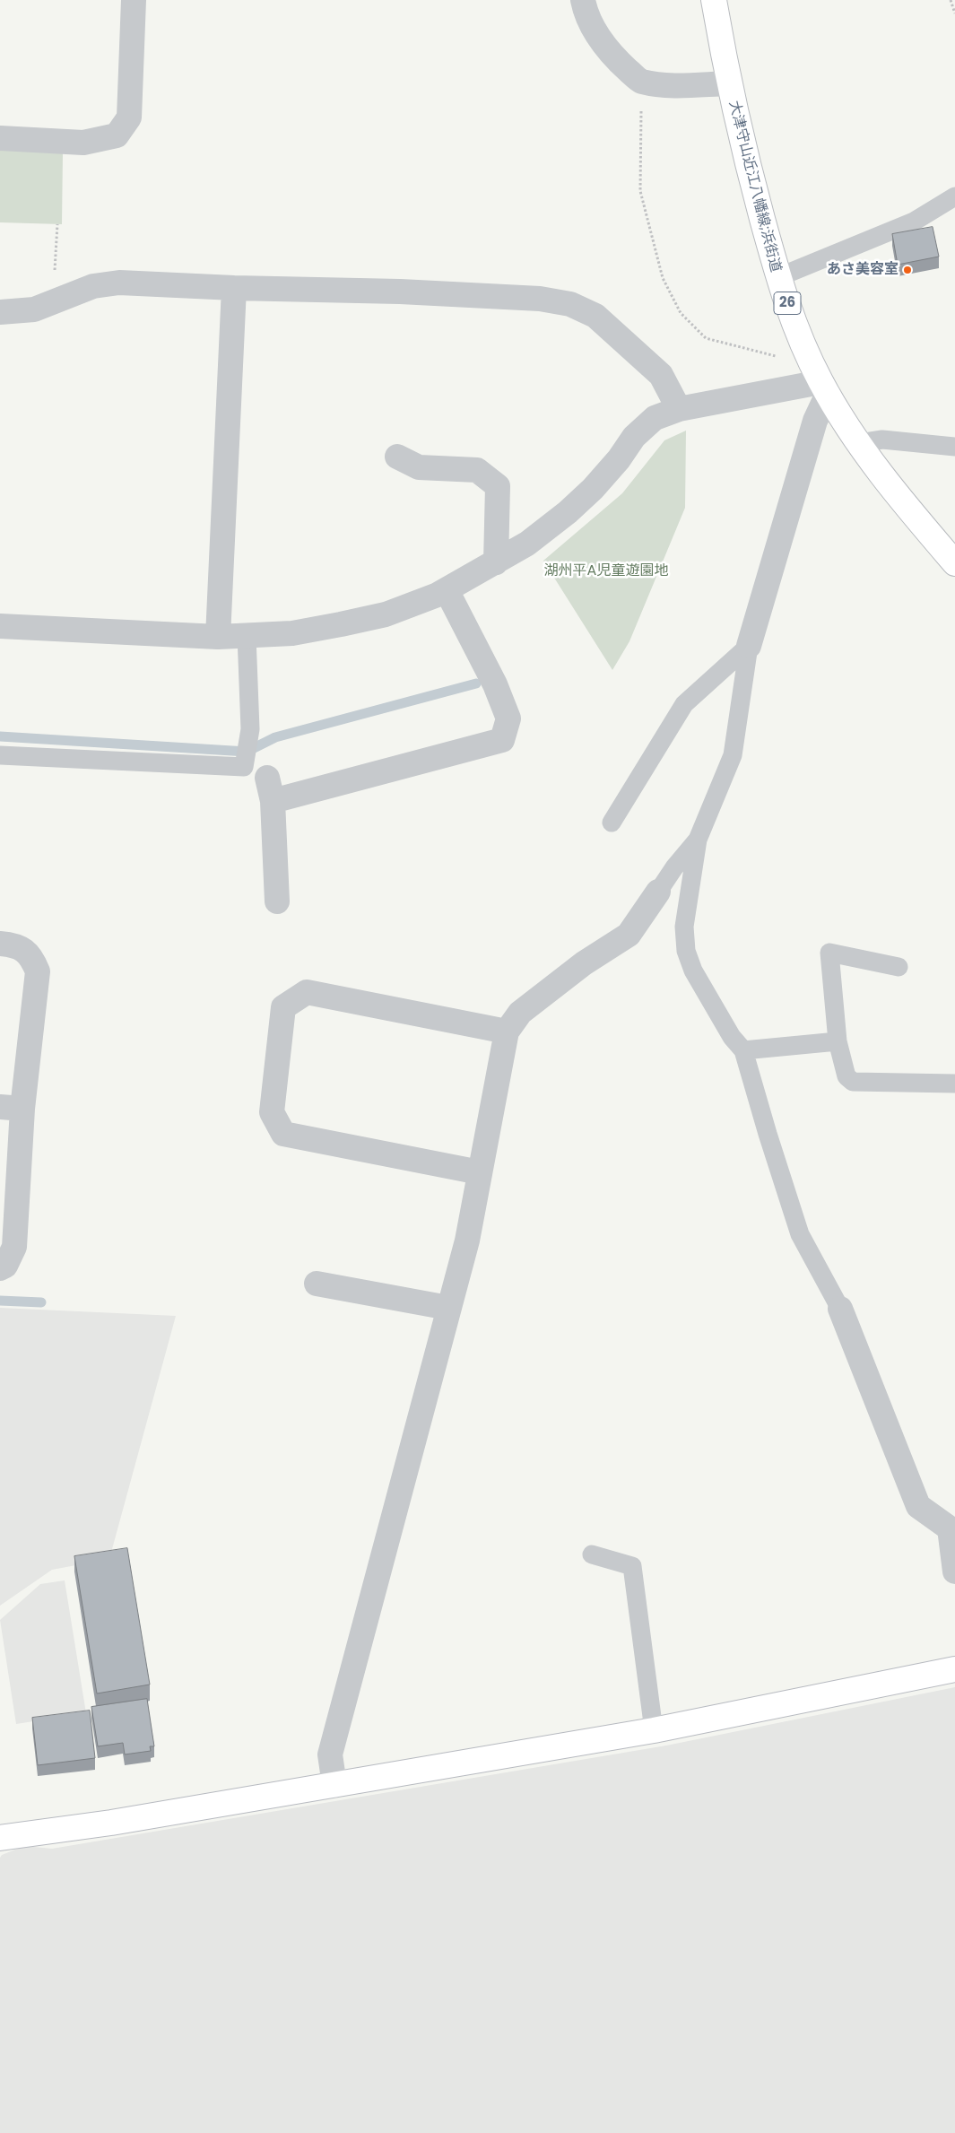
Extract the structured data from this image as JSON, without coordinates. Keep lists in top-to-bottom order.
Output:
{
  "streets": {
    "street": ["大津守山近江八幡線;浜街道", "26"]
  },
  "parks": ["湖州平A児童遊園地"],
  "places": ["あさ美容室"]
}
